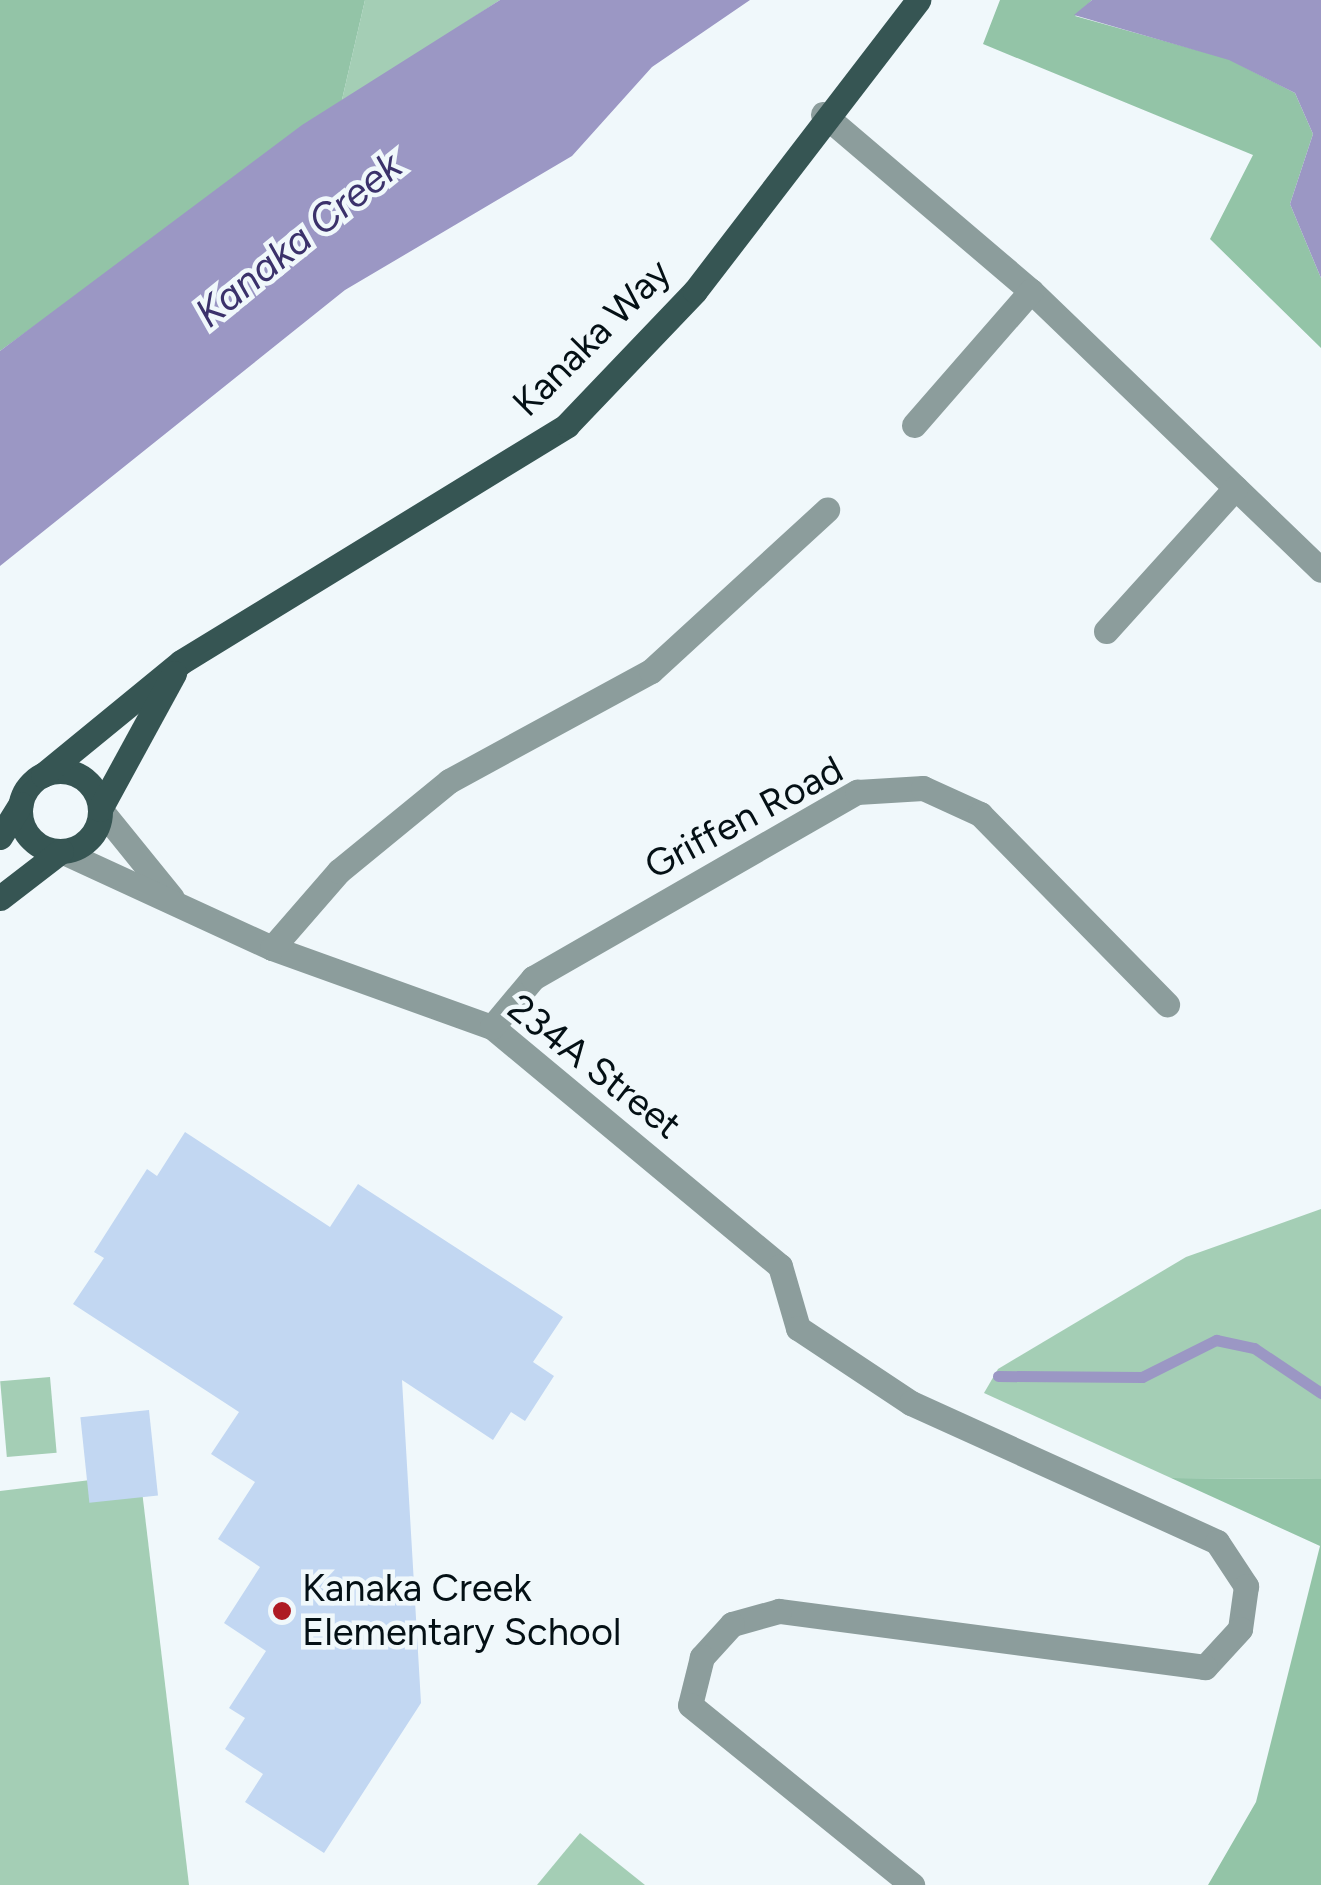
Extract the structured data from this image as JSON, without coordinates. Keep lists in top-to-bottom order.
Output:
{
  "streets": {
    "main road": ["Kanaka Way"],
    "street": ["Griffen Road", "234A Street"]
  },
  "crossings": [
    ["Kanaka Way", "234A Street"],
    ["Griffen Road", "234A Street"]
  ],
  "water": ["Kanaka Creek"],
  "places": ["Kanaka Creek Elementary School"]
}
